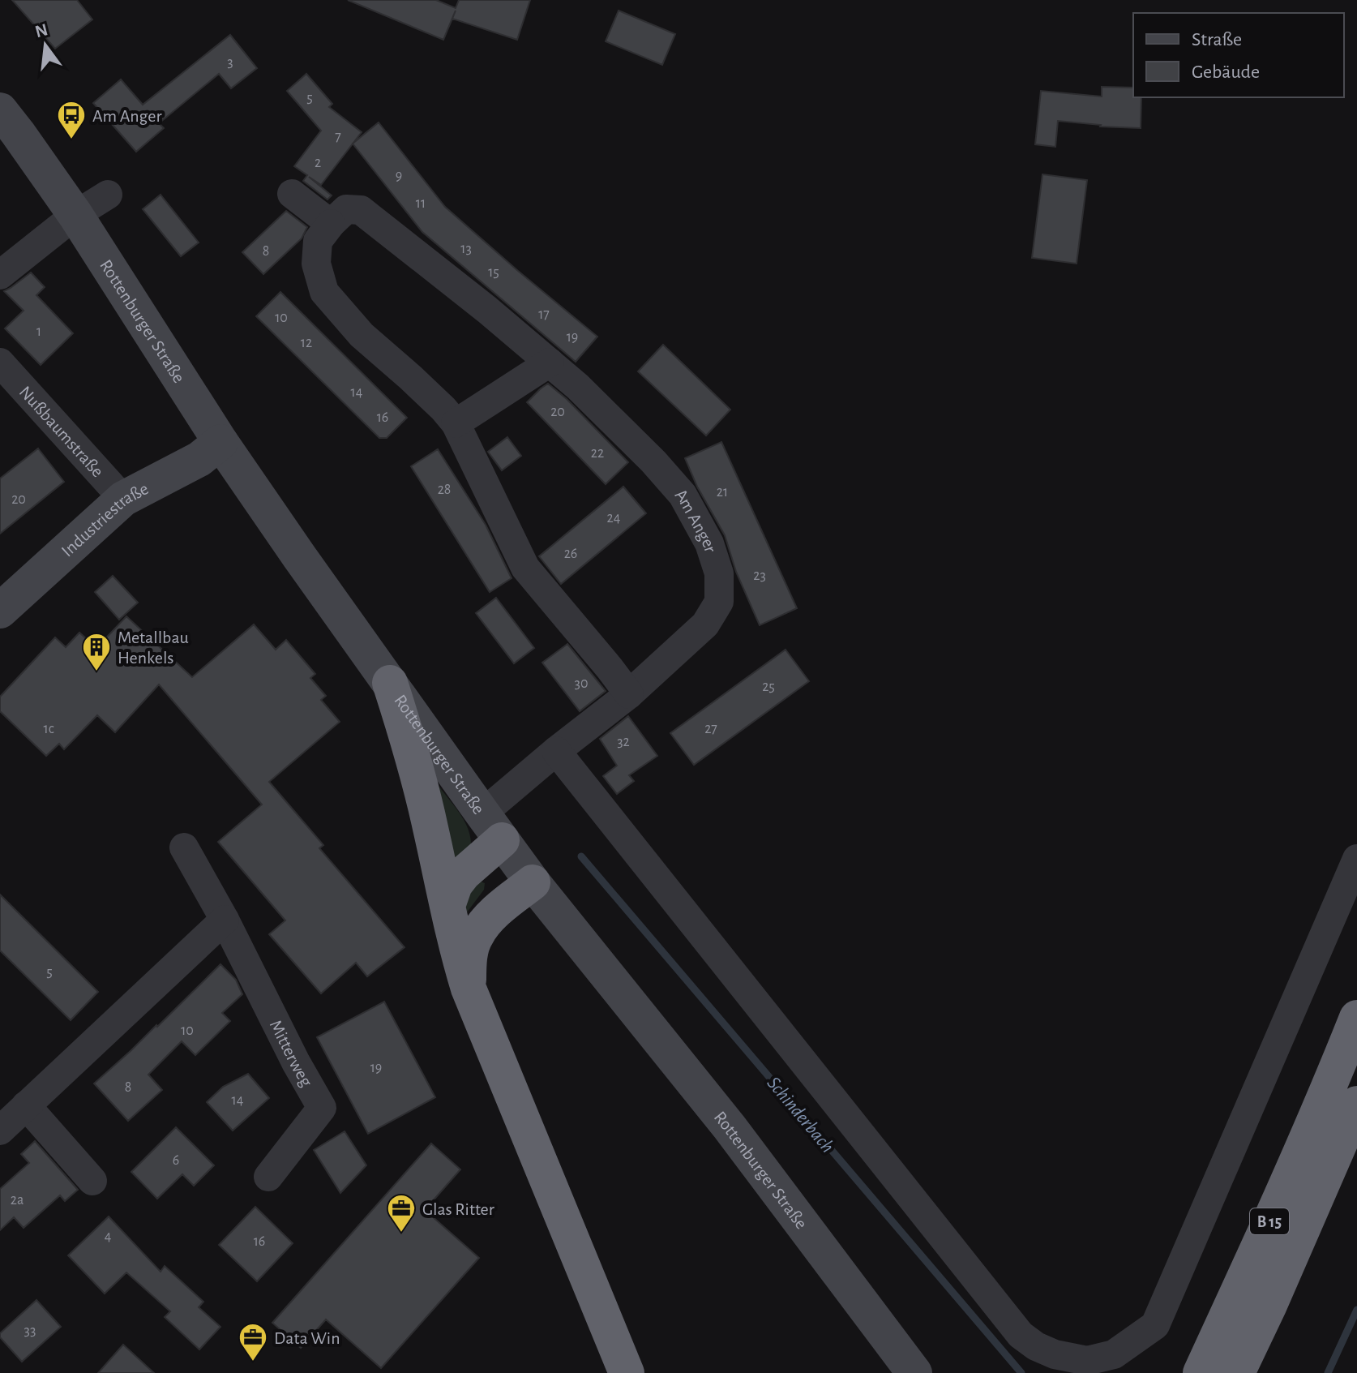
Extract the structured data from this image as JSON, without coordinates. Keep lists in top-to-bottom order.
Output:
{
  "streets": {
    "highway": ["B 15"],
    "street": [
      "Rottenburger Straße",
      "Nußbaumstraße",
      "Industriestraße",
      "Am Anger",
      "Mitterweg"
    ]
  },
  "crossings": [
    ["Rottenburger Straße", "Industriestraße"],
    ["Rottenburger Straße", "Am Anger"],
    ["Nußbaumstraße", "Industriestraße"]
  ],
  "water": ["Schinderbach"],
  "places": {
    "bus stop": ["Am Anger"],
    "building": ["Metallbau Henkels"],
    "office": ["Glas Ritter", "Data Win"]
  },
  "house_numbers": [
    "3",
    "5",
    "7",
    "2",
    "9",
    "11",
    "13",
    "8",
    "15",
    "17",
    "10",
    "1",
    "19",
    "12",
    "14",
    "20",
    "16",
    "22",
    "28",
    "21",
    "20",
    "24",
    "26",
    "23",
    "30",
    "25",
    "1c",
    "27",
    "32",
    "5",
    "10",
    "19",
    "8",
    "14",
    "6",
    "2a",
    "4",
    "16",
    "33"
  ],
  "legend": ["Straße", "Gebäude"],
  "north": "top"
}
